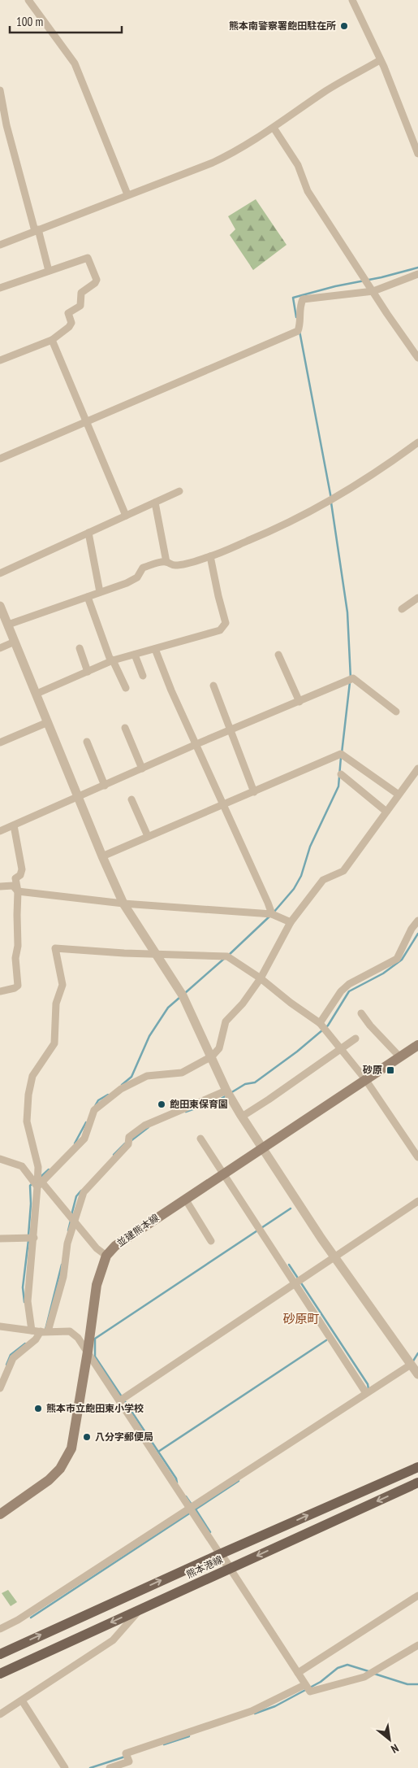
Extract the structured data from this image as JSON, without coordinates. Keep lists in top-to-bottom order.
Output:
{
  "streets": {
    "main road": ["並建熊本線", "熊本港線"]
  },
  "districts": ["砂原町"],
  "places": {
    "other": [
      "熊本南警察署飽田駐在所",
      "飽田東保育園",
      "熊本市立飽田東小学校",
      "八分字郵便局"
    ],
    "transit": ["砂原"]
  },
  "scale_bar": "100 m",
  "north": "bottom right"
}
